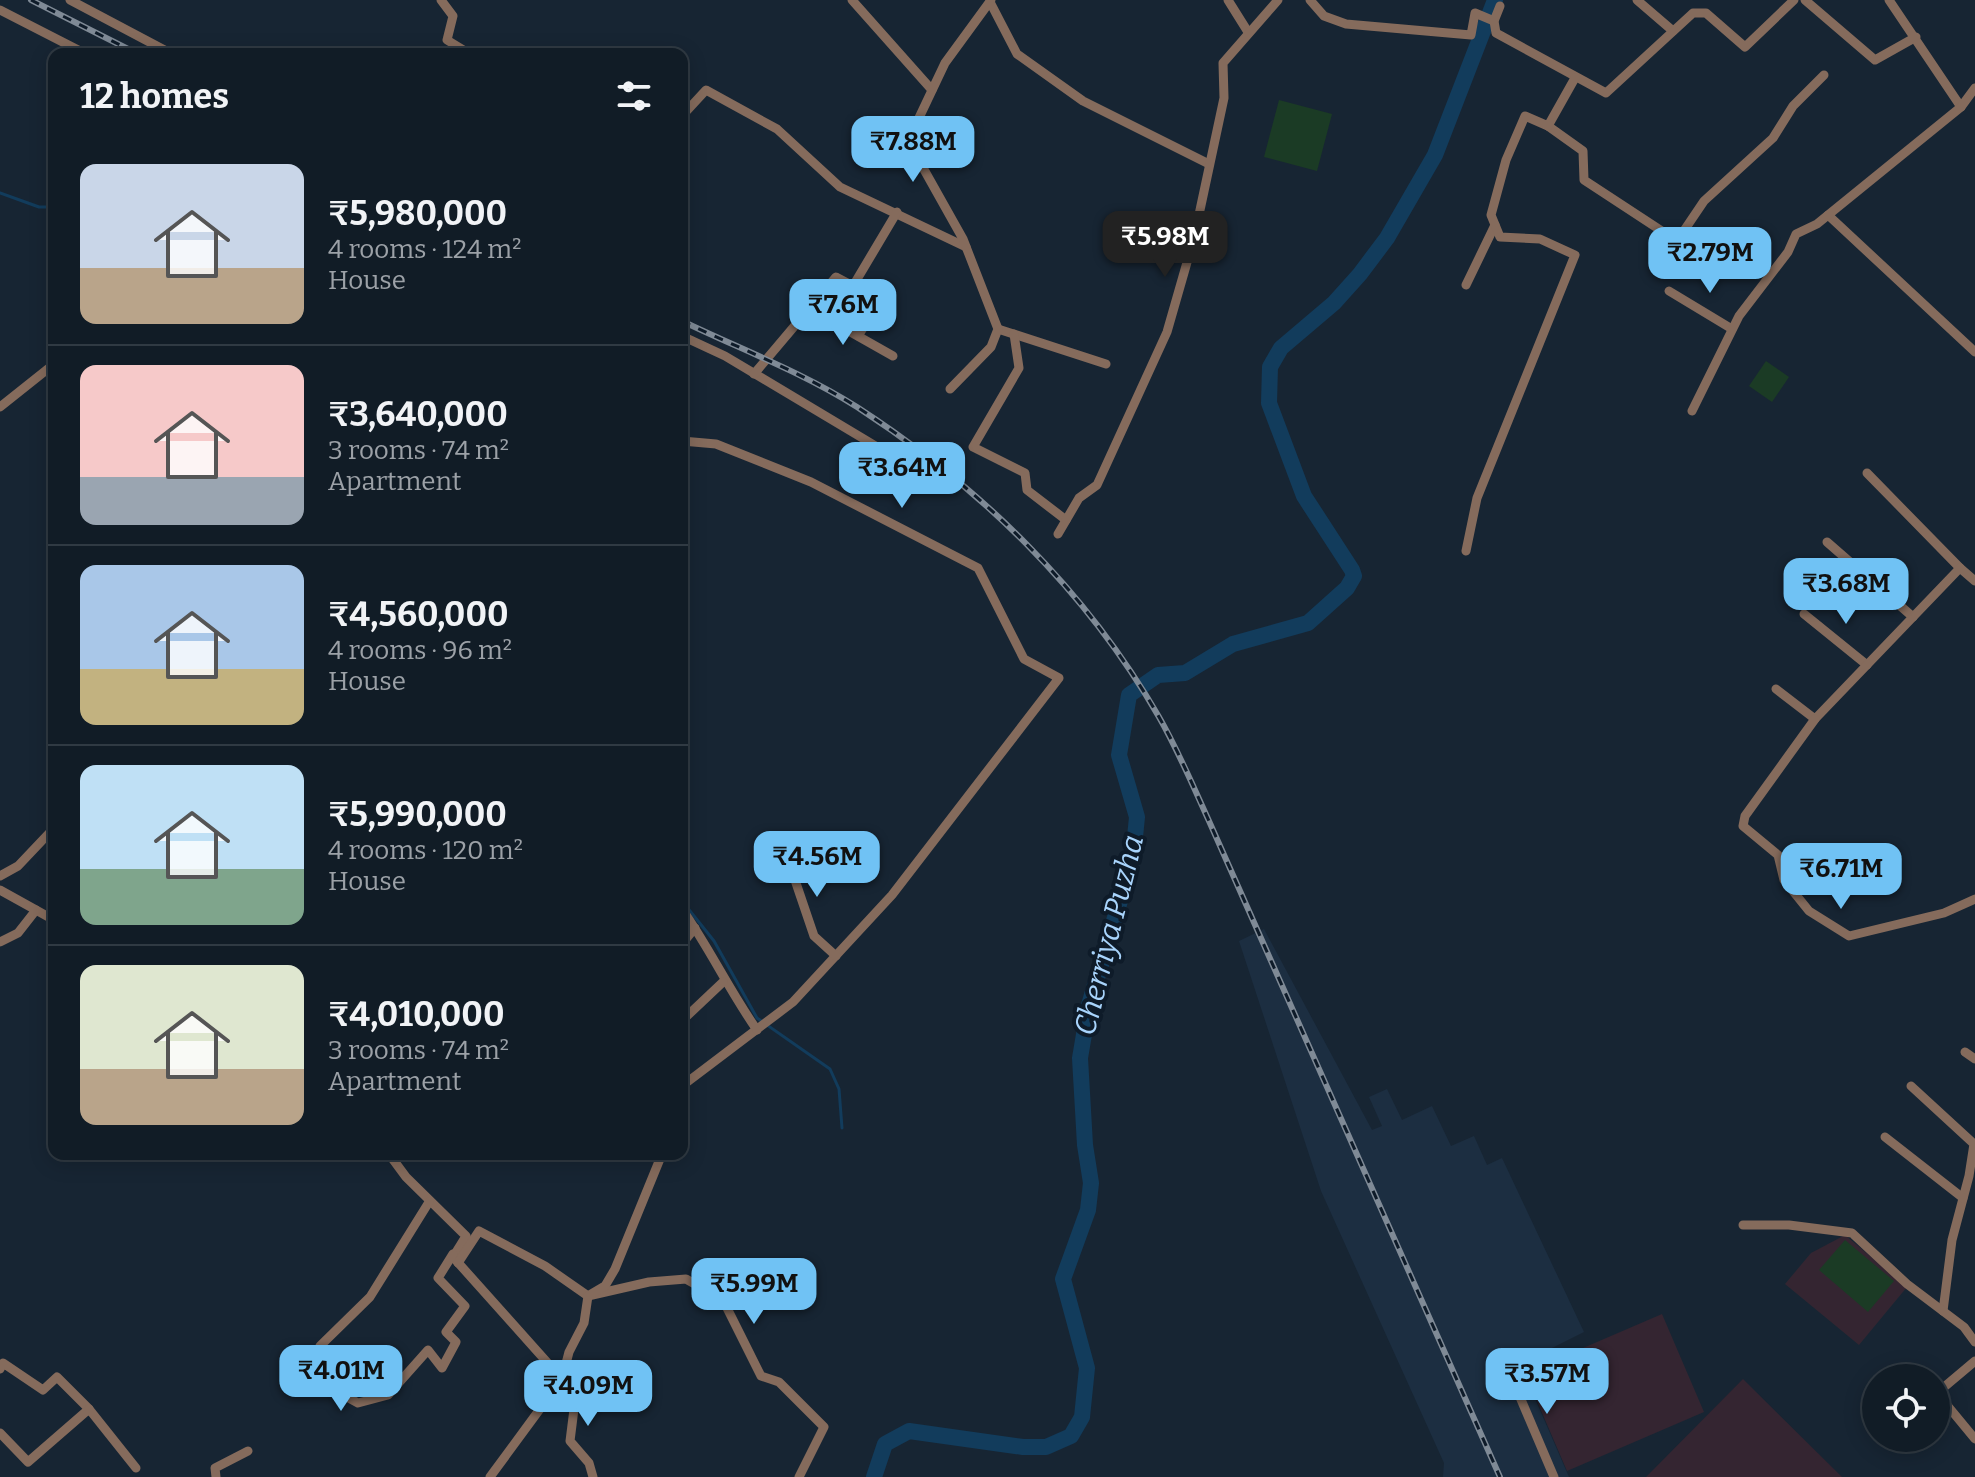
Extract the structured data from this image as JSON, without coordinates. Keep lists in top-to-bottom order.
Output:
{
  "water": ["Cherriya Puzha"],
  "page": {
    "heading": "12 homes",
    "price": [
      "₹7.88M",
      "₹5.98M",
      "₹2.79M",
      "₹7.6M",
      "₹3.64M",
      "₹3.68M",
      "₹4.56M",
      "₹6.71M",
      "₹5.99M",
      "₹4.01M",
      "₹3.57M",
      "₹4.09M"
    ],
    "list": [
      {
        "name": "₹5,980,000",
        "note": "4 rooms · 124 m² · House"
      },
      {
        "name": "₹3,640,000",
        "note": "3 rooms · 74 m² · Apartment"
      },
      {
        "name": "₹4,560,000",
        "note": "4 rooms · 96 m² · House"
      },
      {
        "name": "₹5,990,000",
        "note": "4 rooms · 120 m² · House"
      },
      {
        "name": "₹4,010,000",
        "note": "3 rooms · 74 m² · Apartment"
      }
    ]
  }
}
